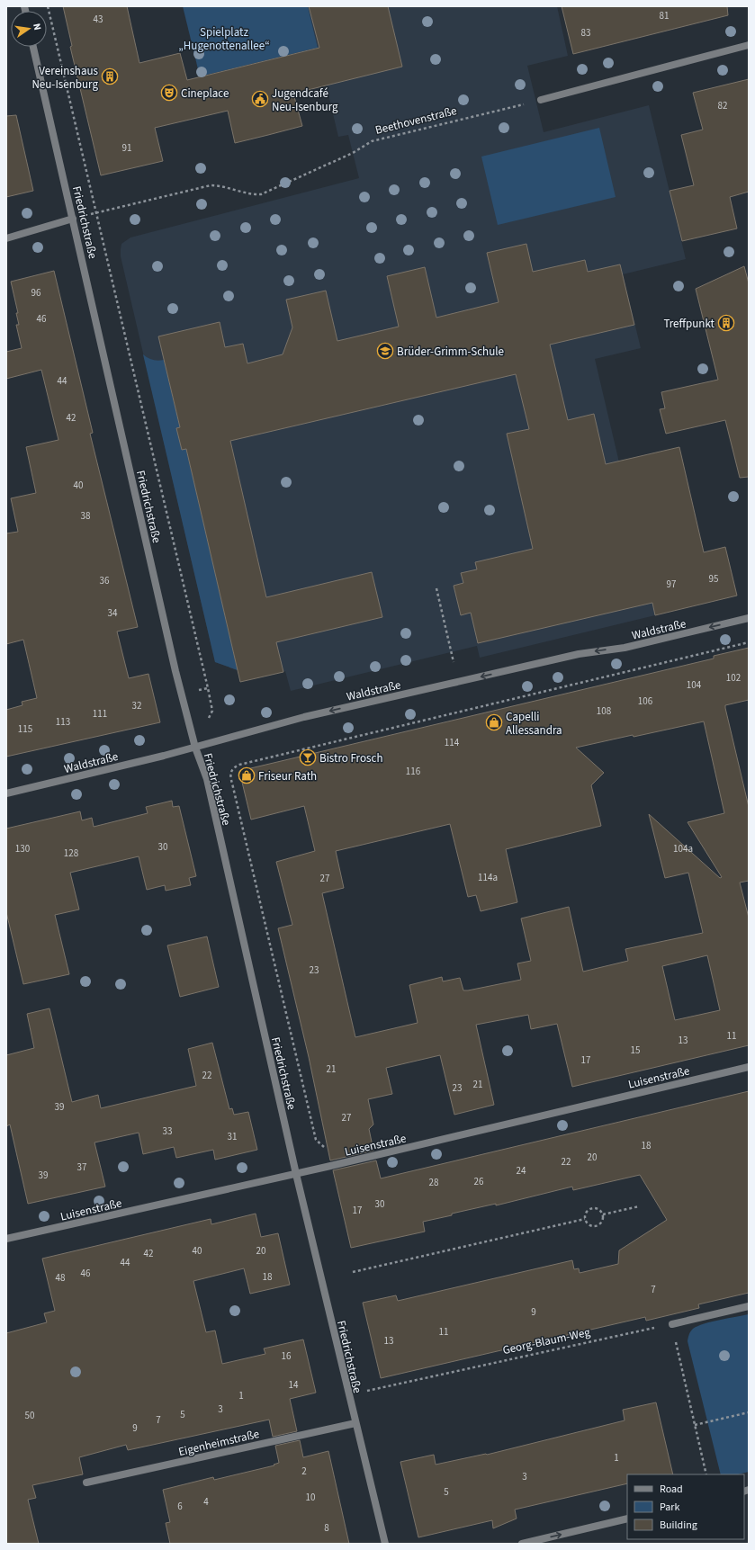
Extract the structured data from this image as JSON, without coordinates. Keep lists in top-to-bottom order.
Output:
{
  "streets": {
    "street": [
      "Friedrichstraße",
      "Waldstraße",
      "Luisenstraße",
      "Eigenheimstraße"
    ],
    "path": ["Beethovenstraße", "Georg-Blaum-Weg"]
  },
  "crossings": [
    ["Friedrichstraße", "Waldstraße"],
    ["Friedrichstraße", "Luisenstraße"],
    ["Friedrichstraße", "Georg-Blaum-Weg"],
    ["Friedrichstraße", "Eigenheimstraße"]
  ],
  "one_way": ["Waldstraße"],
  "parks": ["Spielplatz „Hugenottenallee“"],
  "places": {
    "building": ["Vereinshaus Neu-Isenburg", "Treffpunkt"],
    "theatre": ["Cineplace"],
    "public building": ["Jugendcafé Neu-Isenburg"],
    "school or university": ["Brüder-Grimm-Schule"],
    "shop": ["Capelli Allessandra", "Friseur Rath"],
    "bar": ["Bistro Frosch"]
  },
  "house_numbers": [
    "81",
    "43",
    "83",
    "82",
    "91",
    "96",
    "46",
    "44",
    "42",
    "40",
    "38",
    "95",
    "36",
    "97",
    "34",
    "102",
    "104",
    "106",
    "32",
    "108",
    "111",
    "113",
    "115",
    "114",
    "116",
    "30",
    "130",
    "104a",
    "128",
    "114a",
    "27",
    "23",
    "11",
    "13",
    "15",
    "17",
    "21",
    "22",
    "21",
    "23",
    "39",
    "27",
    "33",
    "31",
    "18",
    "20",
    "22",
    "37",
    "24",
    "39",
    "26",
    "28",
    "30",
    "17",
    "40",
    "20",
    "42",
    "44",
    "46",
    "18",
    "48",
    "7",
    "9",
    "11",
    "13",
    "16",
    "14",
    "1",
    "3",
    "5",
    "50",
    "7",
    "9",
    "1",
    "2",
    "3",
    "5",
    "10",
    "4",
    "6",
    "8"
  ],
  "legend": ["Road", "Park", "Building"],
  "north": "right"
}
